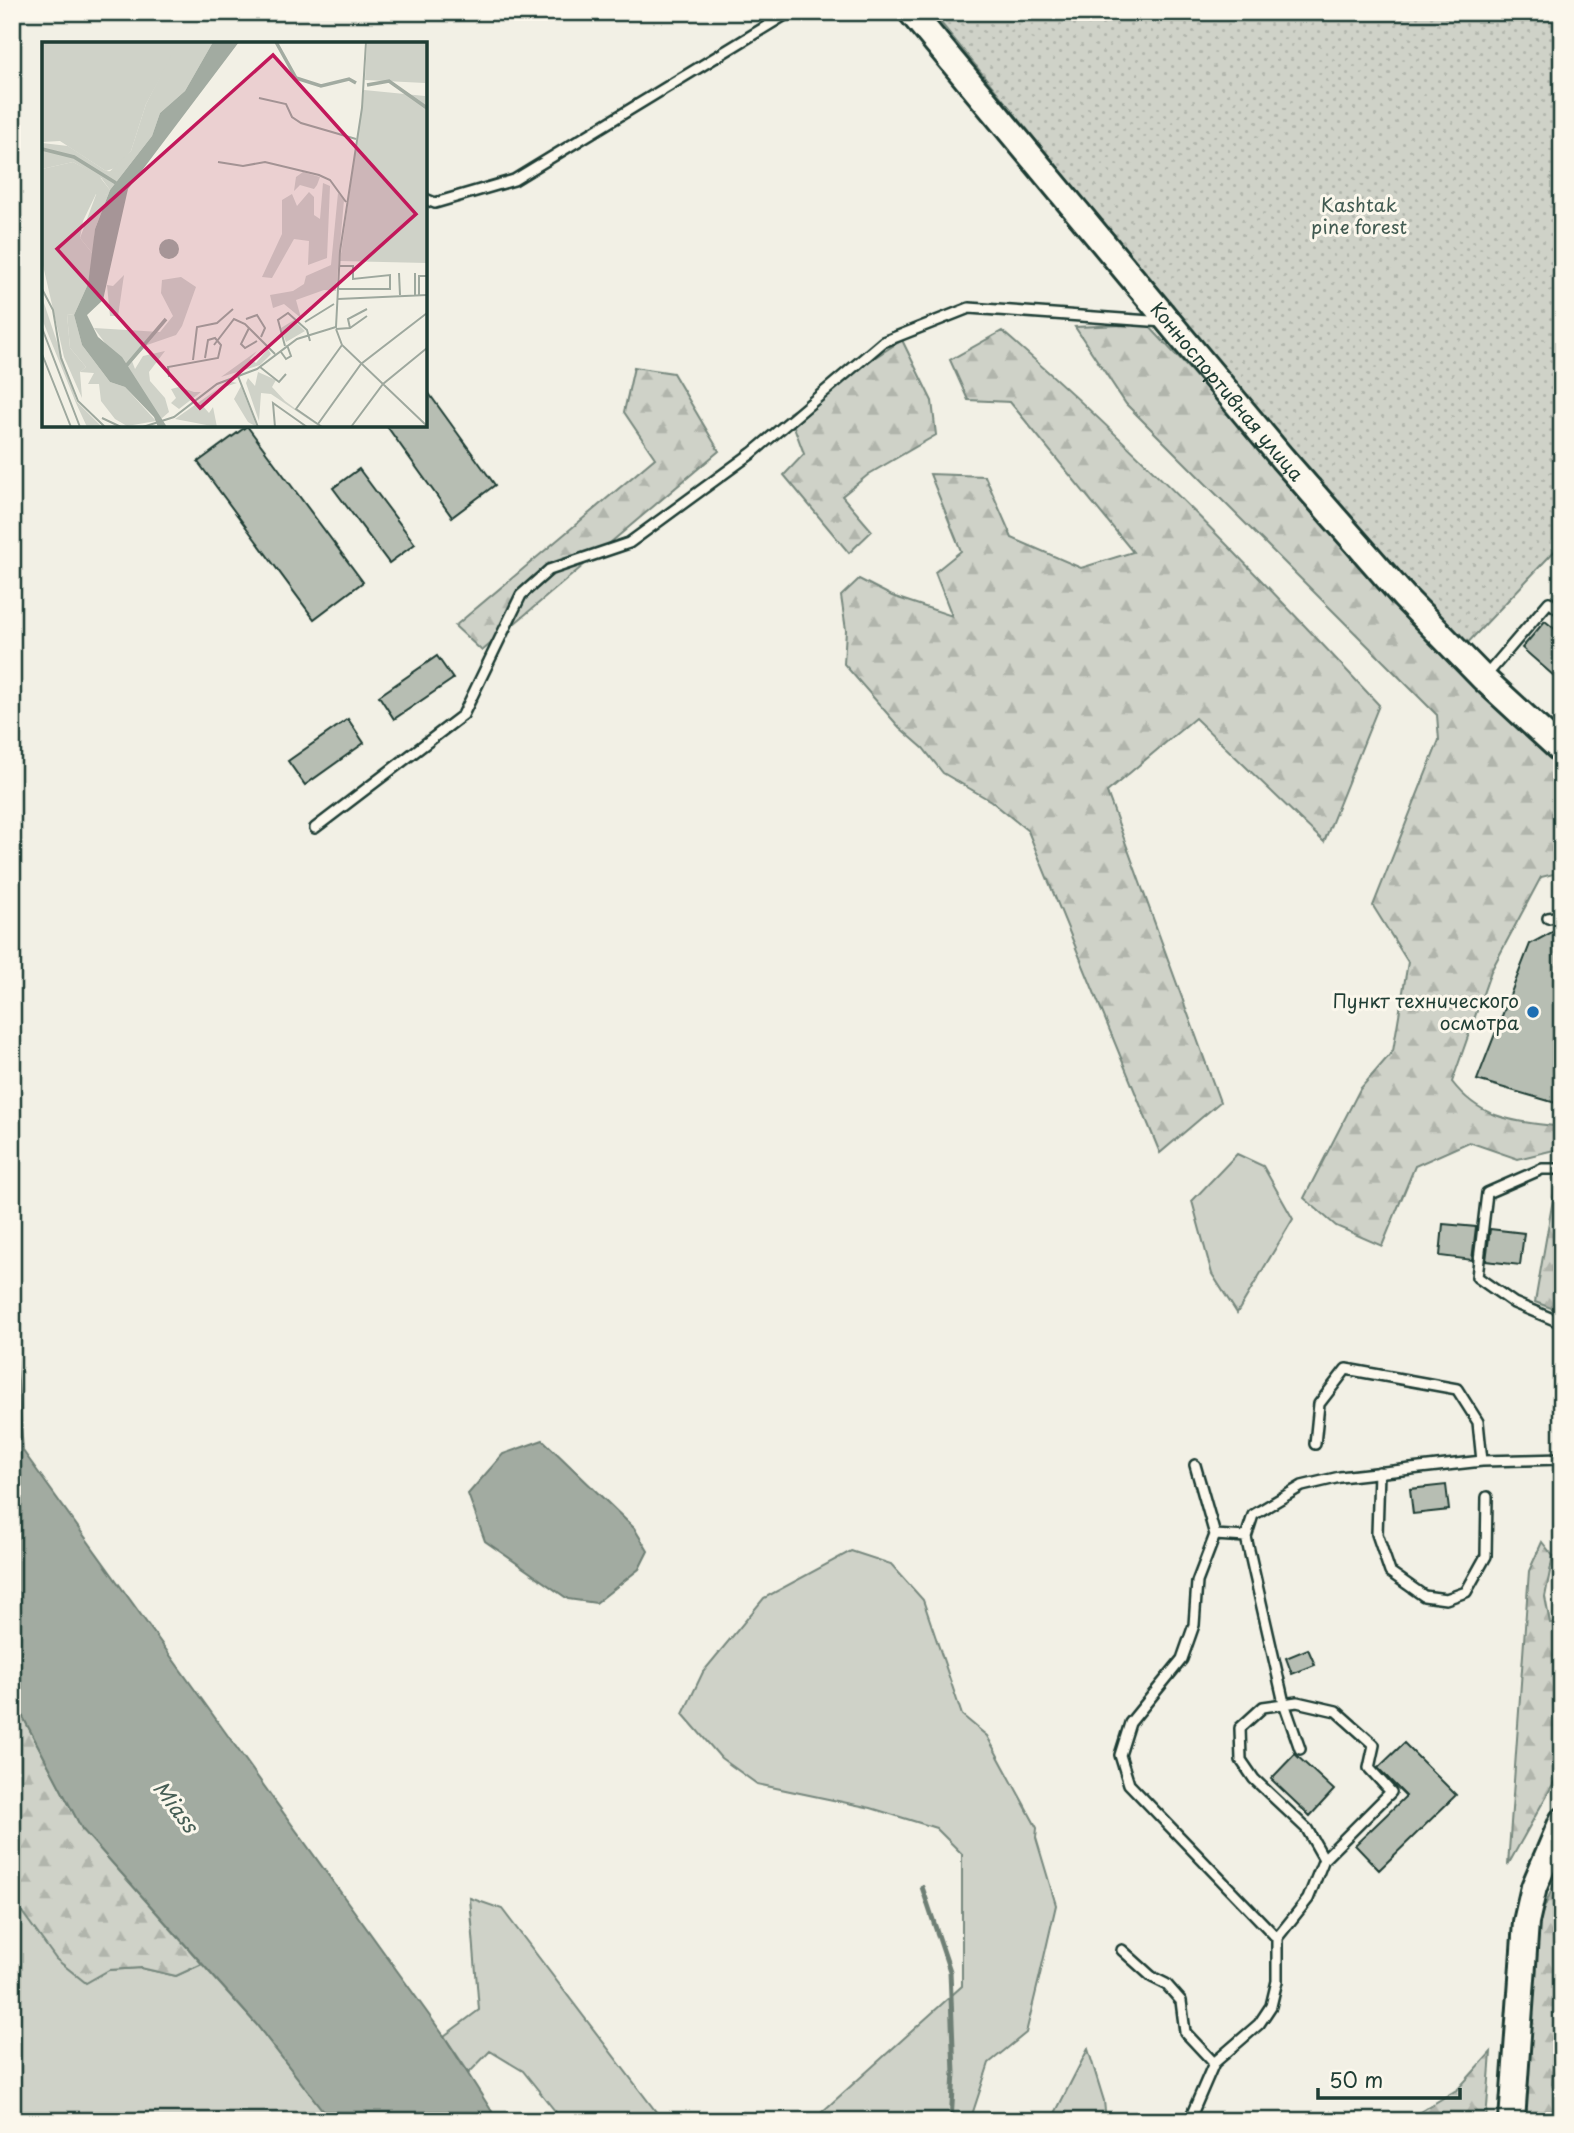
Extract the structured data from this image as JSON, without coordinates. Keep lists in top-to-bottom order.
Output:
{
  "streets": {
    "main road": ["Конноспортивная улица"]
  },
  "water": ["Miass"],
  "parks": ["Kashtak pine forest"],
  "places": ["Пункт технического осмотра"],
  "scale_bar": "50 m"
}
